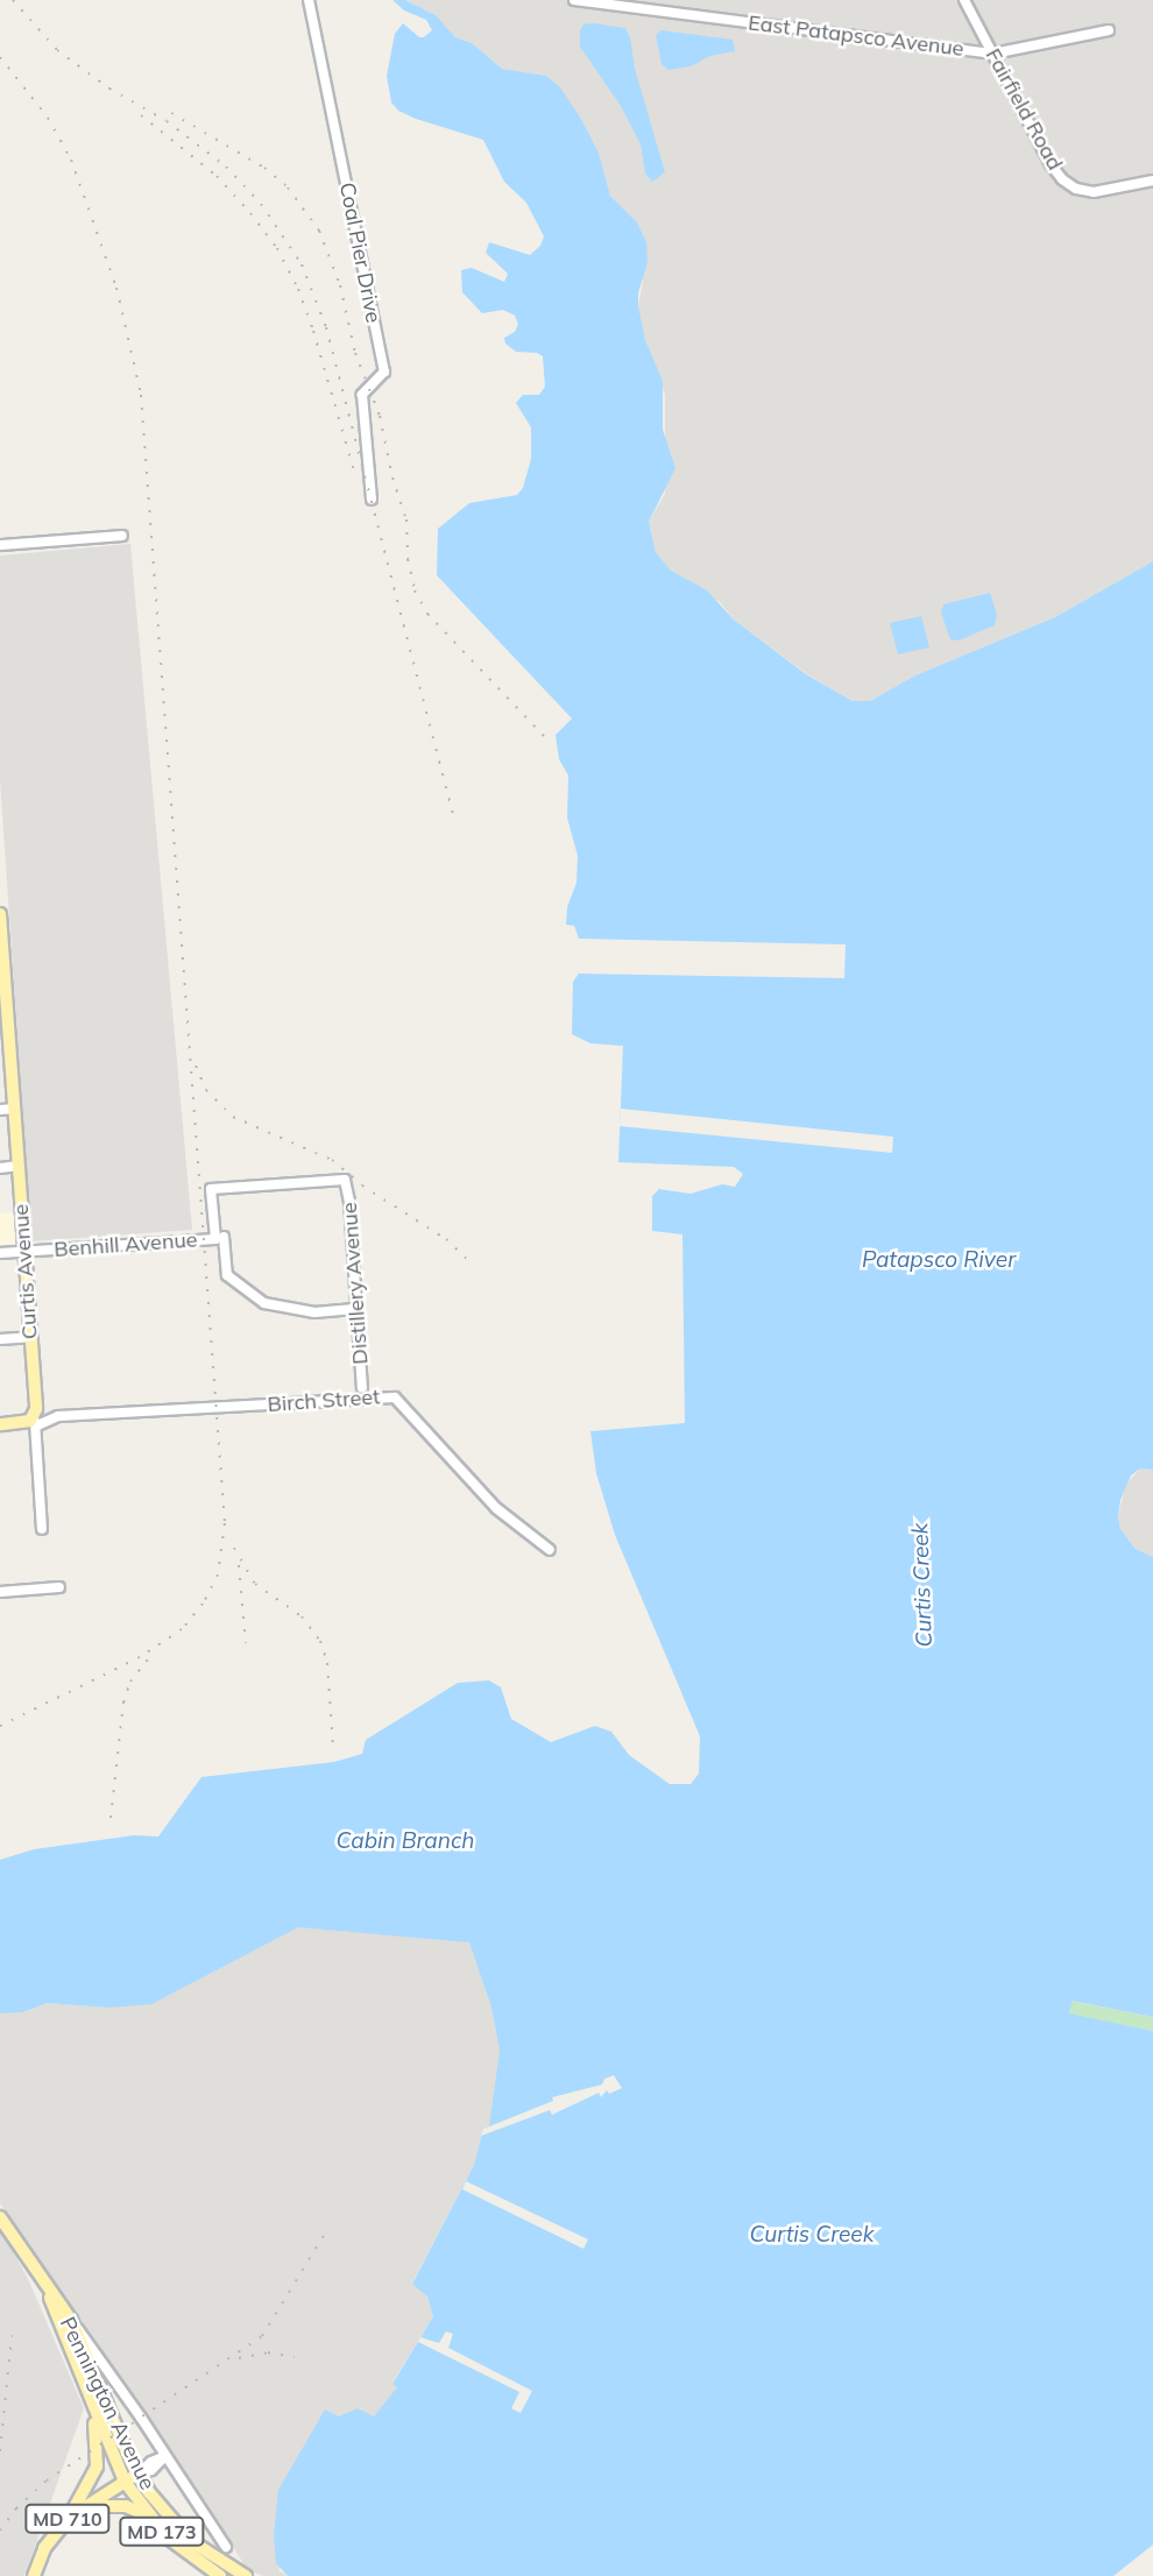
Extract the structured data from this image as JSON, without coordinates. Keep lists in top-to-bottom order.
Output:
{
  "streets": {
    "main road": [
      "Curtis Avenue",
      "Birch Street",
      "Pennington Avenue",
      "MD 710",
      "MD 173"
    ],
    "street": [
      "East Patapsco Avenue",
      "Fairfield Road",
      "Coal Pier Drive",
      "Benhill Avenue",
      "Distillery Avenue"
    ]
  },
  "crossings": [
    ["East Patapsco Avenue", "Fairfield Road"],
    ["Benhill Avenue", "Curtis Avenue"],
    ["Benhill Avenue", "Distillery Avenue"],
    ["Curtis Avenue", "Birch Street"],
    ["Pennington Avenue", "MD 710"]
  ],
  "water": ["Patapsco River", "Curtis Creek", "Cabin Branch"]
}
